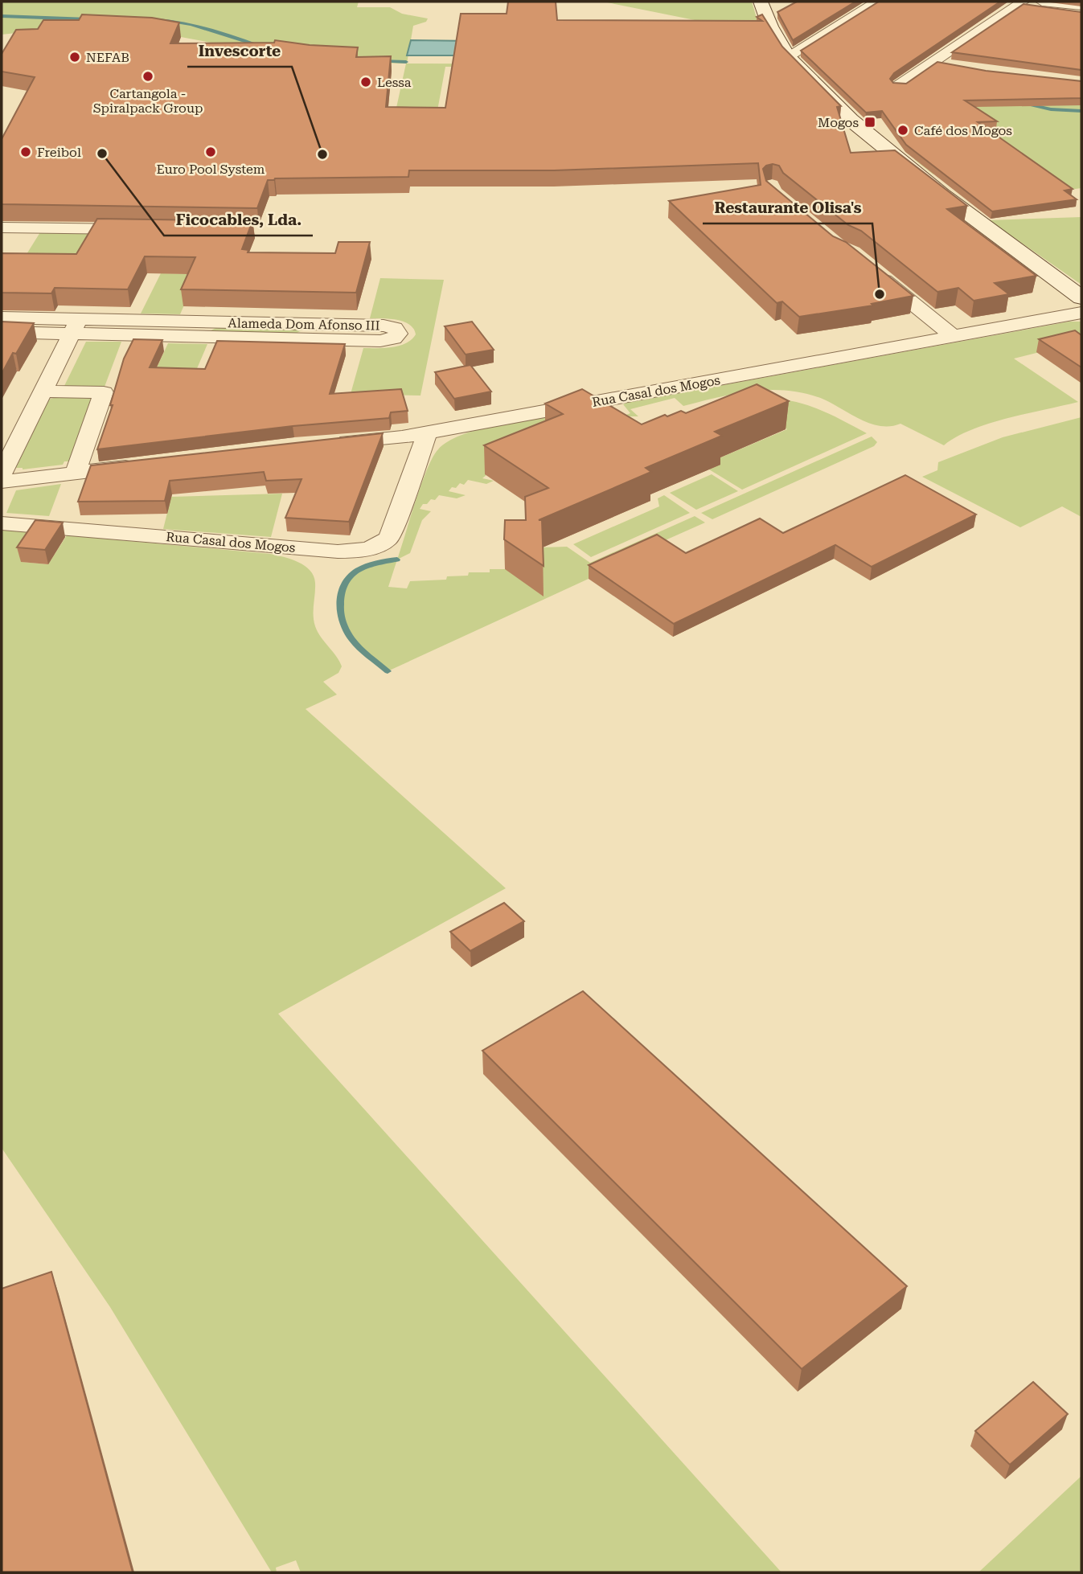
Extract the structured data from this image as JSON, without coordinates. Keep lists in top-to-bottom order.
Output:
{
  "streets": {
    "street": ["Alameda Dom Afonso III", "Rua Casal dos Mogos"]
  },
  "places": {
    "other": [
      "NEFAB",
      "Cartangola - Spiralpack Group",
      "Lessa",
      "Café dos Mogos",
      "Freibol",
      "Euro Pool System",
      "Ficocables, Lda.",
      "Invescorte",
      "Restaurante Olisa's"
    ],
    "transit": ["Mogos"]
  }
}
